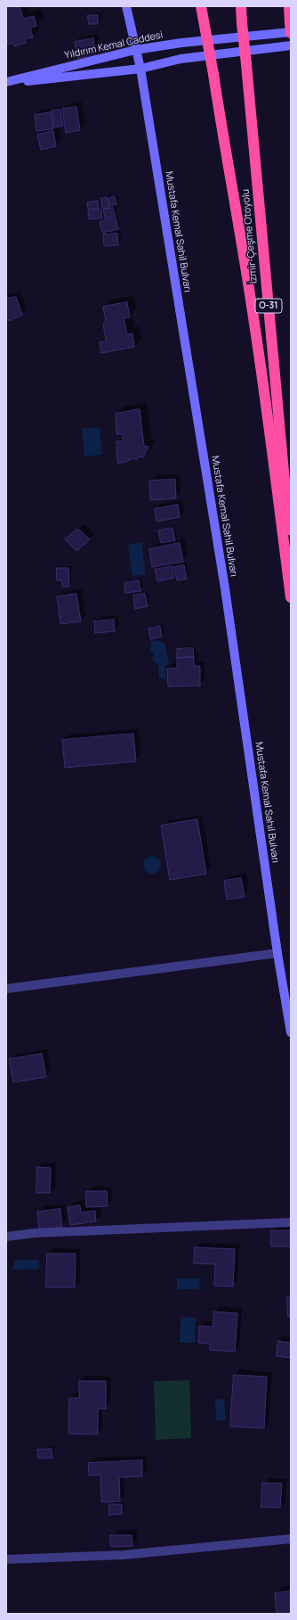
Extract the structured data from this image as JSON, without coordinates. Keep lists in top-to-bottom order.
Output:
{
  "streets": {
    "highway": ["İzmir-Çeşme Otoyolu", "O-31"],
    "main road": ["Yıldırım Kemal Caddesi", "Mustafa Kemal Sahil Bulvarı"]
  },
  "crossings": [
    ["Yıldırım Kemal Caddesi", "Mustafa Kemal Sahil Bulvarı"]
  ]
}
